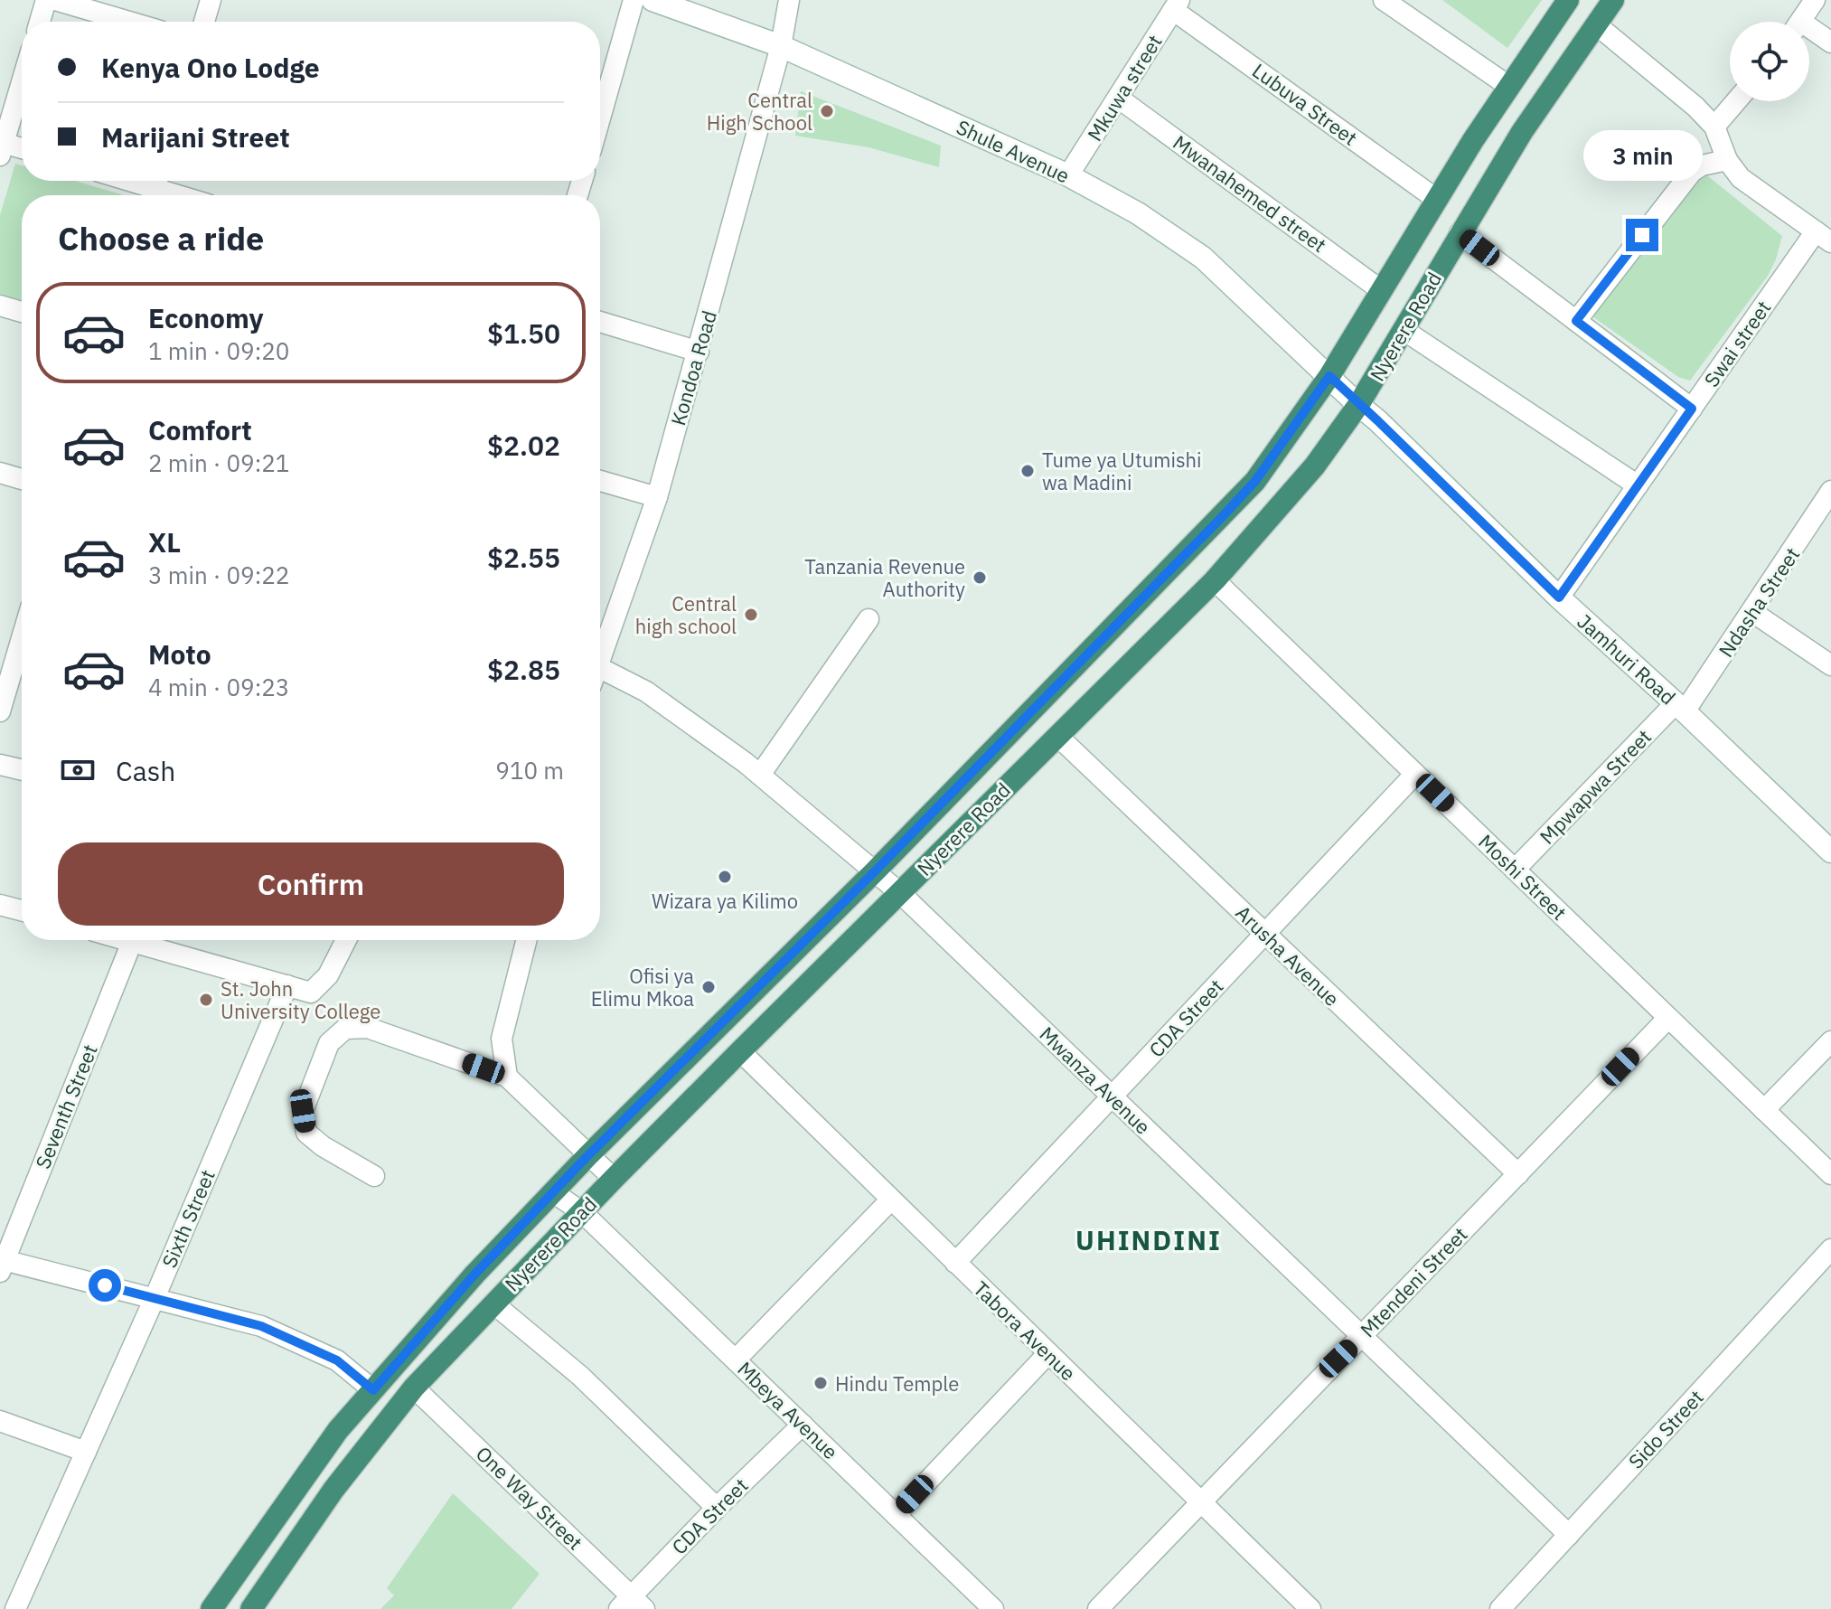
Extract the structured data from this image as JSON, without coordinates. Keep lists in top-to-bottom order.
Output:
{
  "streets": {
    "highway": ["Nyerere Road"],
    "main road": ["Shule Avenue", "Jamhuri Road"],
    "street": [
      "Mkuwa street",
      "Lubuva Street",
      "Mwanahemed street",
      "Swai street",
      "Kondoa Road",
      "Ndasha Street",
      "Mpwapwa Street",
      "Moshi Street",
      "Arusha Avenue",
      "CDA Street",
      "Mwanza Avenue",
      "Seventh Street",
      "Sixth Street",
      "Mtendeni Street",
      "Tabora Avenue",
      "Mbeya Avenue",
      "Sido Street",
      "One Way Street"
    ]
  },
  "crossings": [
    ["Mkuwa street", "Lubuva Street"],
    ["Mkuwa street", "Shule Avenue"],
    ["Mkuwa street", "Mwanahemed street"],
    ["Lubuva Street", "Nyerere Road"],
    ["Shule Avenue", "Nyerere Road"],
    ["Shule Avenue", "Kondoa Road"],
    ["Shule Avenue", "Jamhuri Road"],
    ["Mwanahemed street", "Nyerere Road"],
    ["Nyerere Road", "Jamhuri Road"],
    ["Nyerere Road", "Moshi Street"],
    ["Nyerere Road", "Arusha Avenue"],
    ["Nyerere Road", "Mwanza Avenue"],
    ["Nyerere Road", "Tabora Avenue"],
    ["Nyerere Road", "Mbeya Avenue"],
    ["Nyerere Road", "One Way Street"],
    ["Swai street", "Jamhuri Road"],
    ["Ndasha Street", "Jamhuri Road"],
    ["Ndasha Street", "Mpwapwa Street"],
    ["Jamhuri Road", "Mpwapwa Street"],
    ["Mpwapwa Street", "Moshi Street"],
    ["Moshi Street", "CDA Street"],
    ["Moshi Street", "Mtendeni Street"],
    ["Arusha Avenue", "CDA Street"],
    ["Arusha Avenue", "Mtendeni Street"],
    ["CDA Street", "Mwanza Avenue"],
    ["CDA Street", "Tabora Avenue"],
    ["CDA Street", "Mbeya Avenue"],
    ["CDA Street", "One Way Street"],
    ["Mwanza Avenue", "Mtendeni Street"],
    ["Mwanza Avenue", "Sido Street"],
    ["Mtendeni Street", "Tabora Avenue"]
  ],
  "districts": ["UHINDINI"],
  "places": [
    "Central High School",
    "Tume ya Utumishi wa Madini",
    "Tanzania Revenue Authority",
    "Central high school",
    "Wizara ya Kilimo",
    "Ofisi ya Elimu Mkoa",
    "St. John University College",
    "Hindu Temple"
  ],
  "page": {
    "banner": ["Kenya Ono Lodge", "Marijani Street"],
    "bubble": "3 min",
    "heading": "Choose a ride",
    "list": [
      {
        "name": "Economy",
        "note": "1 min · 09:20",
        "value": "$1.50"
      },
      {
        "name": "Comfort",
        "note": "2 min · 09:21",
        "value": "$2.02"
      },
      {
        "name": "XL",
        "note": "3 min · 09:22",
        "value": "$2.55"
      },
      {
        "name": "Moto",
        "note": "4 min · 09:23",
        "value": "$2.85"
      }
    ],
    "pay": ["Cash", "910 m"],
    "buttons": "Confirm"
  }
}
